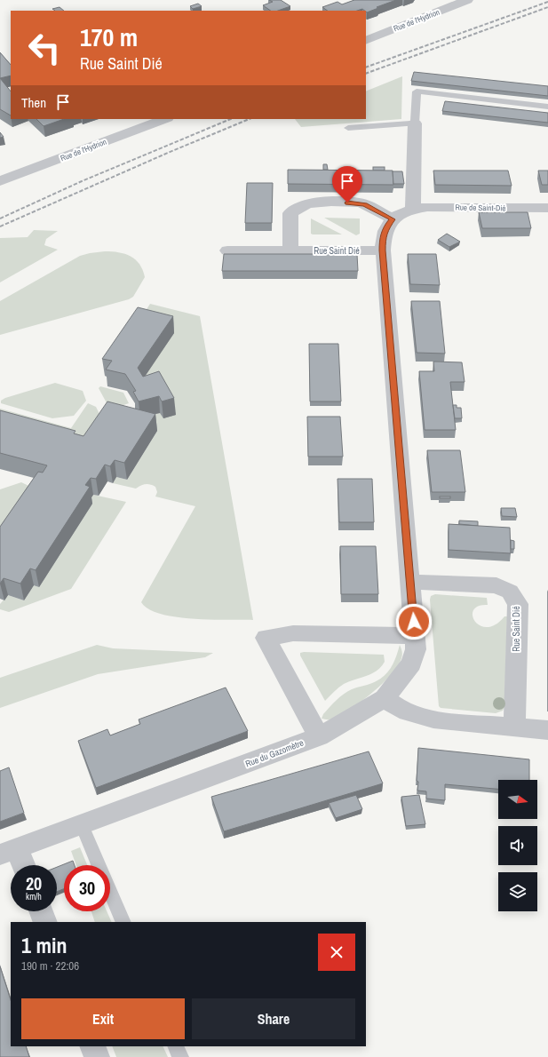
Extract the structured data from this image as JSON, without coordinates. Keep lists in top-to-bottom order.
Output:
{
  "streets": {
    "street": [
      "Rue de l'Hydrion",
      "Rue de Saint-Dié",
      "Rue Saint Dié",
      "Rue du Gazomètre"
    ]
  },
  "north": "right",
  "page": {
    "turn": ["170 m", "Rue Saint Dié"],
    "then": "Then",
    "speed": "20 km/h",
    "limit": "30",
    "heading": ["1 min", "190 m · 22:06"],
    "buttons": ["Exit", "Share"]
  }
}
